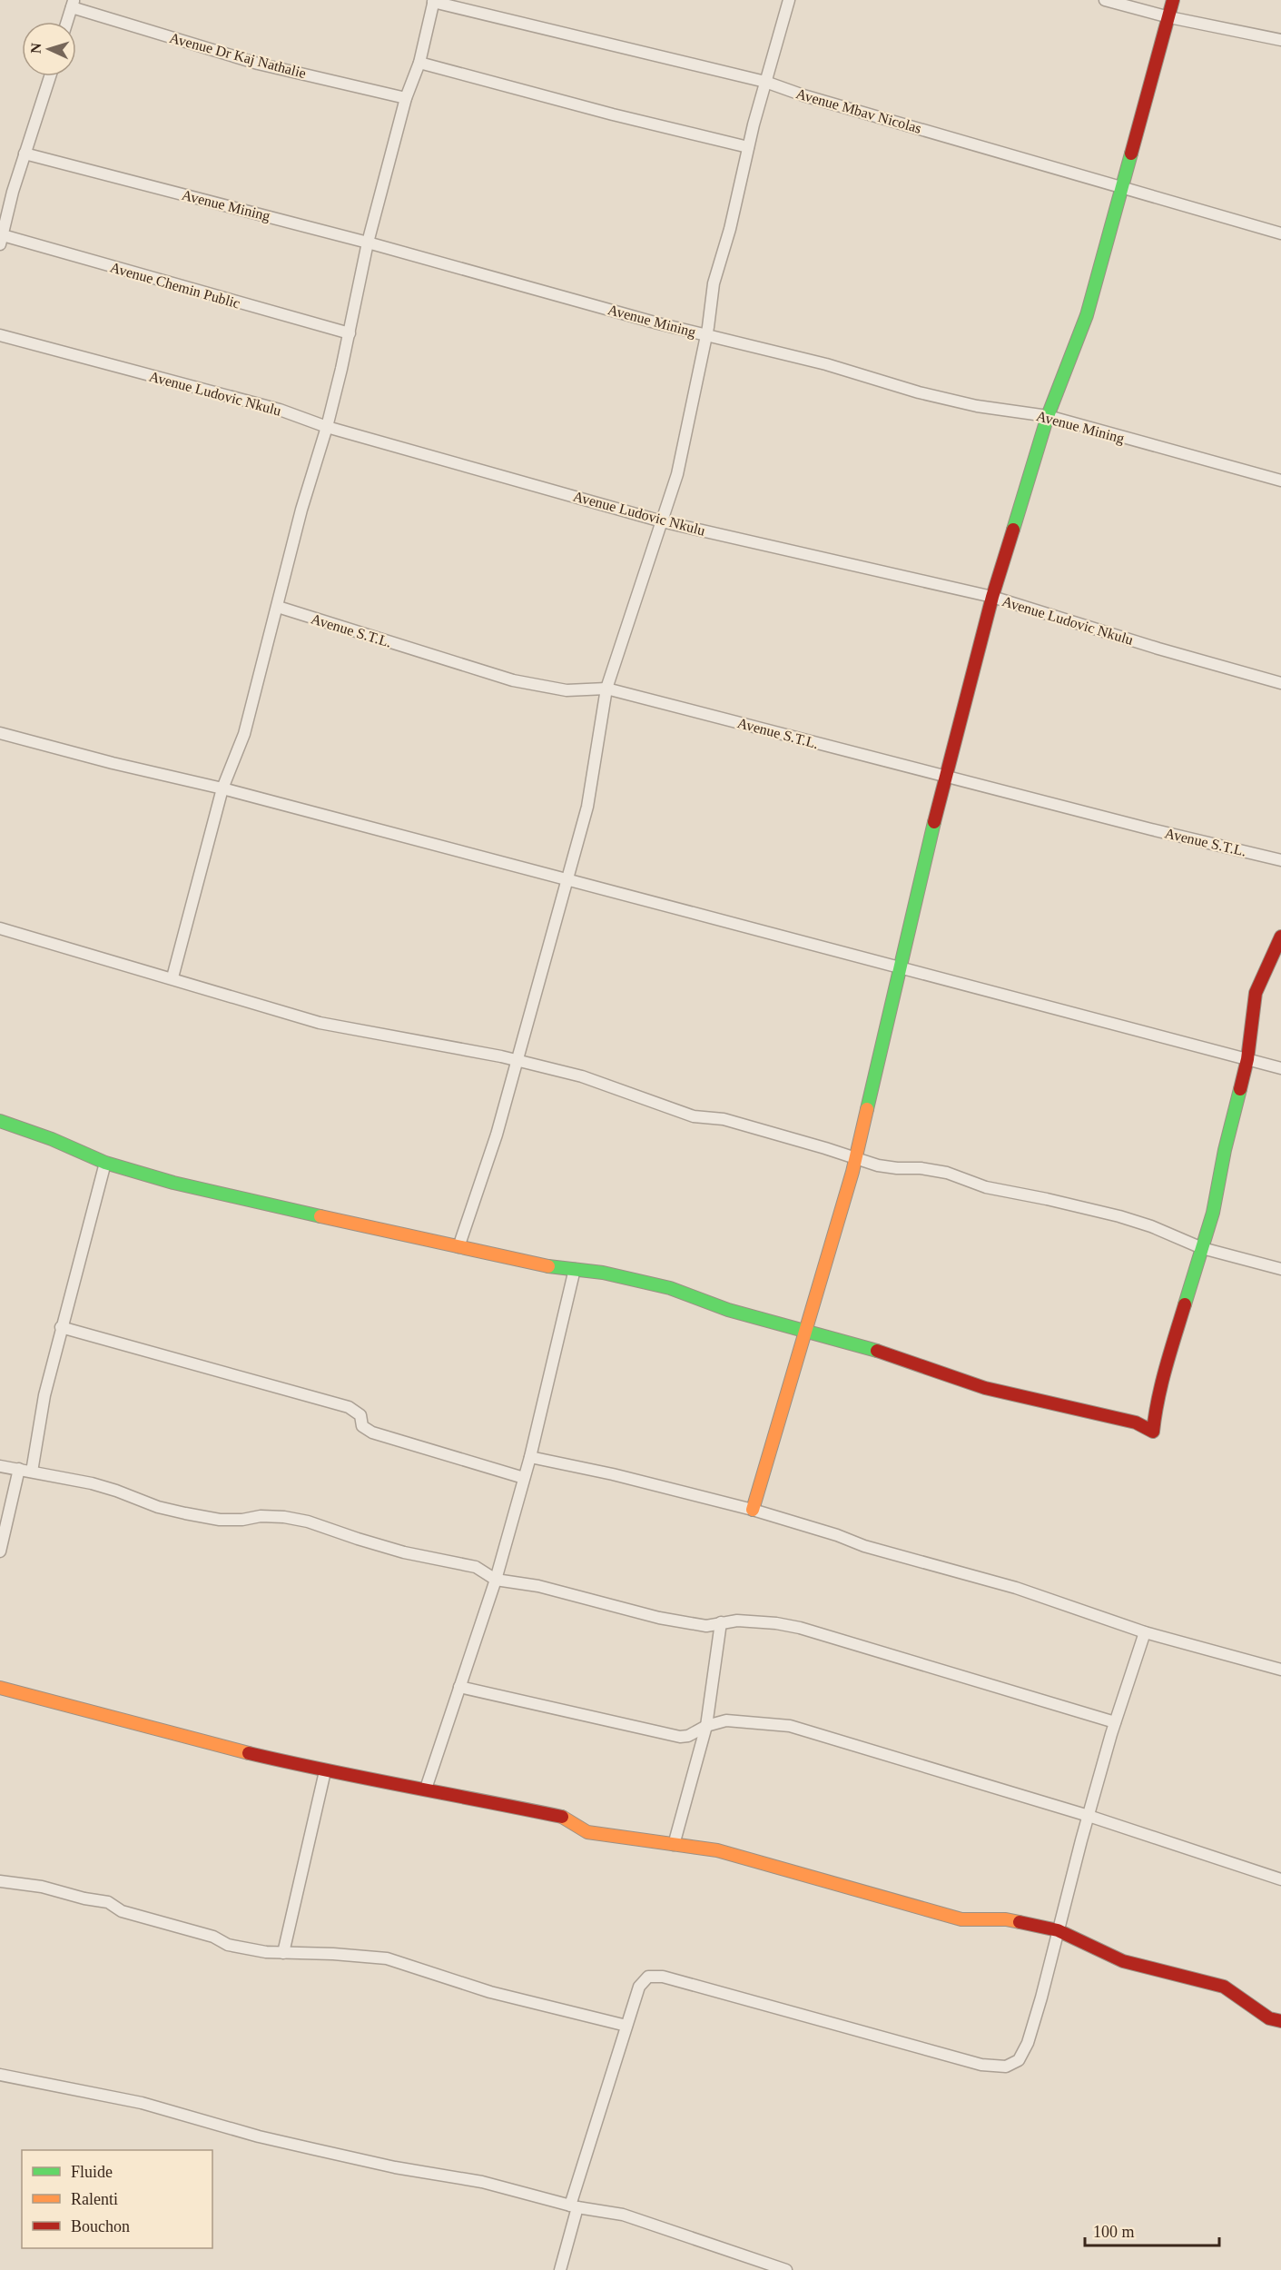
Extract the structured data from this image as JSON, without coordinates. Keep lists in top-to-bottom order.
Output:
{
  "streets": {
    "street": [
      "Avenue Dr Kaj Nathalie",
      "Avenue Mbav Nicolas",
      "Avenue Mining",
      "Avenue Chemin Public",
      "Avenue Ludovic Nkulu",
      "Avenue S.T.L."
    ]
  },
  "legend": ["Fluide", "Ralenti", "Bouchon"],
  "scale_bar": "100 m",
  "north": "left"
}
